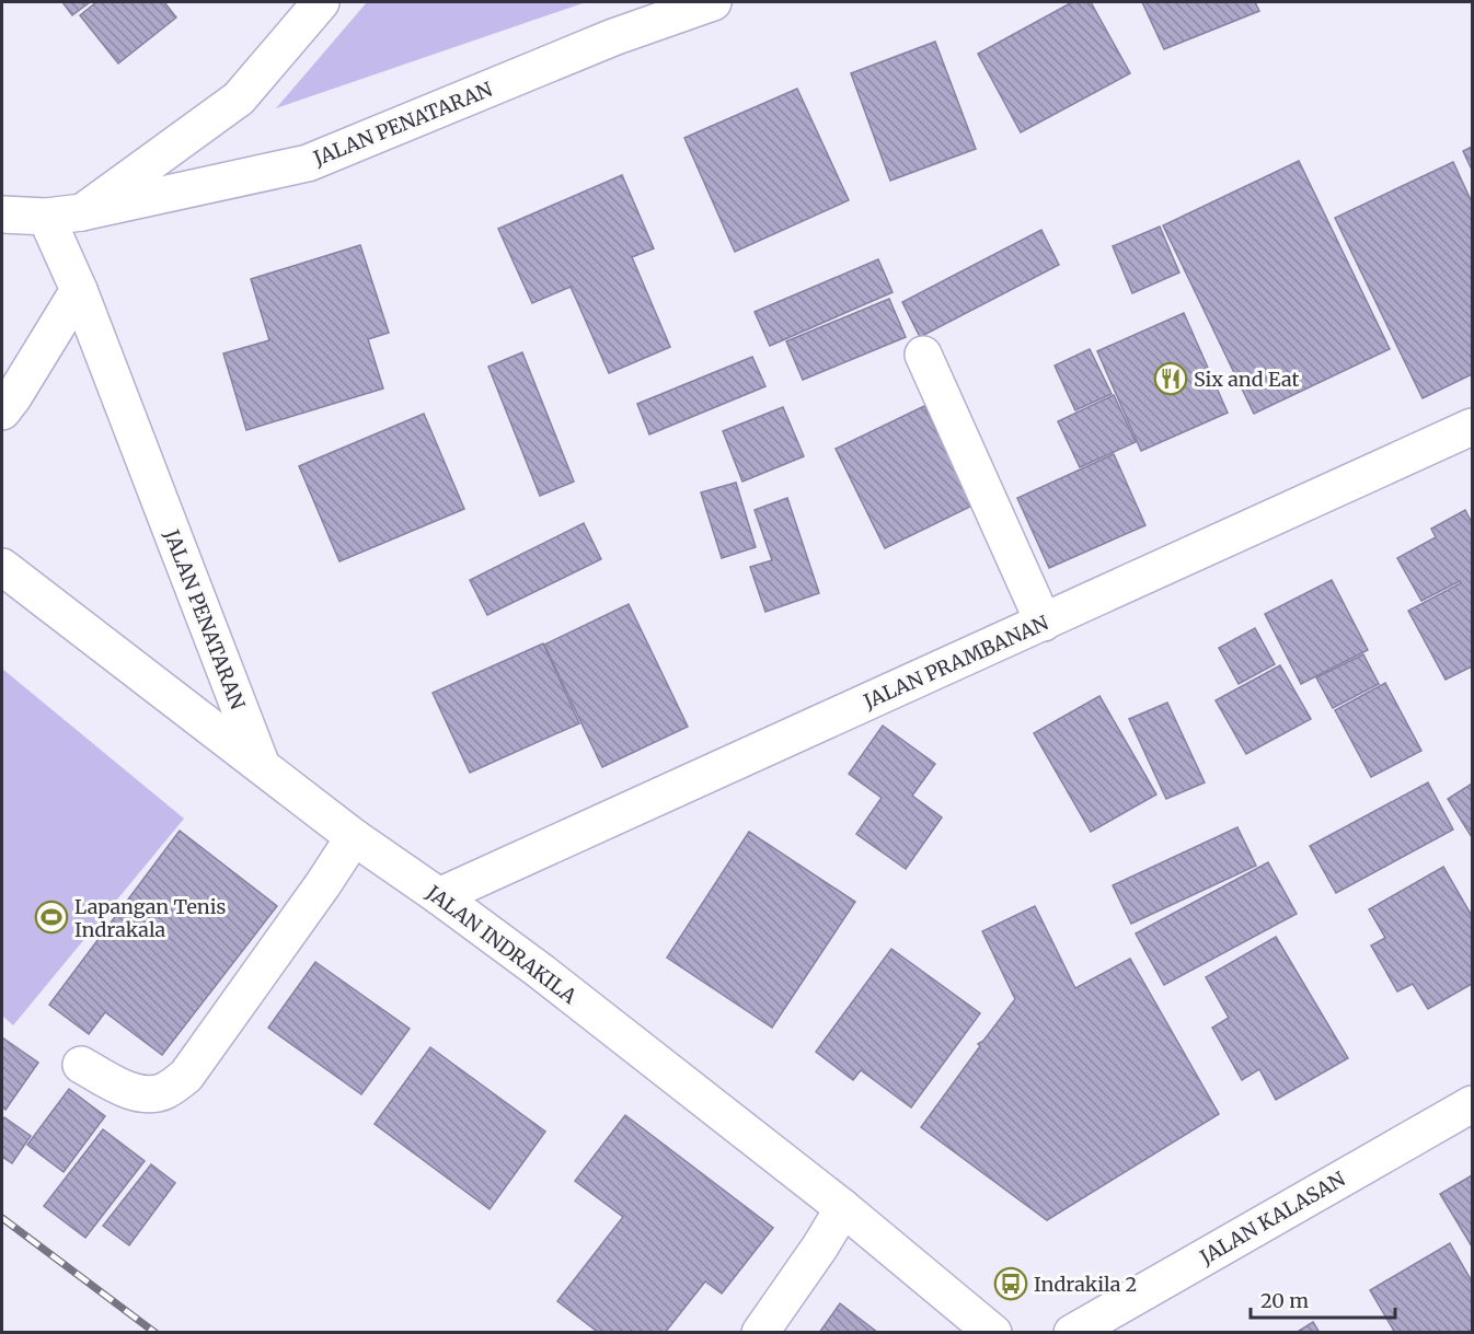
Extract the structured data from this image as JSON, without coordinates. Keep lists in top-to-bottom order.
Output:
{
  "streets": {
    "street": [
      "JALAN PENATARAN",
      "JALAN PRAMBANAN",
      "JALAN INDRAKILA",
      "JALAN KALASAN"
    ]
  },
  "crossings": [
    ["JALAN PENATARAN", "JALAN INDRAKILA"],
    ["JALAN PRAMBANAN", "JALAN INDRAKILA"]
  ],
  "places": {
    "restaurant": ["Six and Eat"],
    "sports": ["Lapangan Tenis Indrakala"],
    "bus stop": ["Indrakila 2"]
  },
  "scale_bar": "20 m"
}
